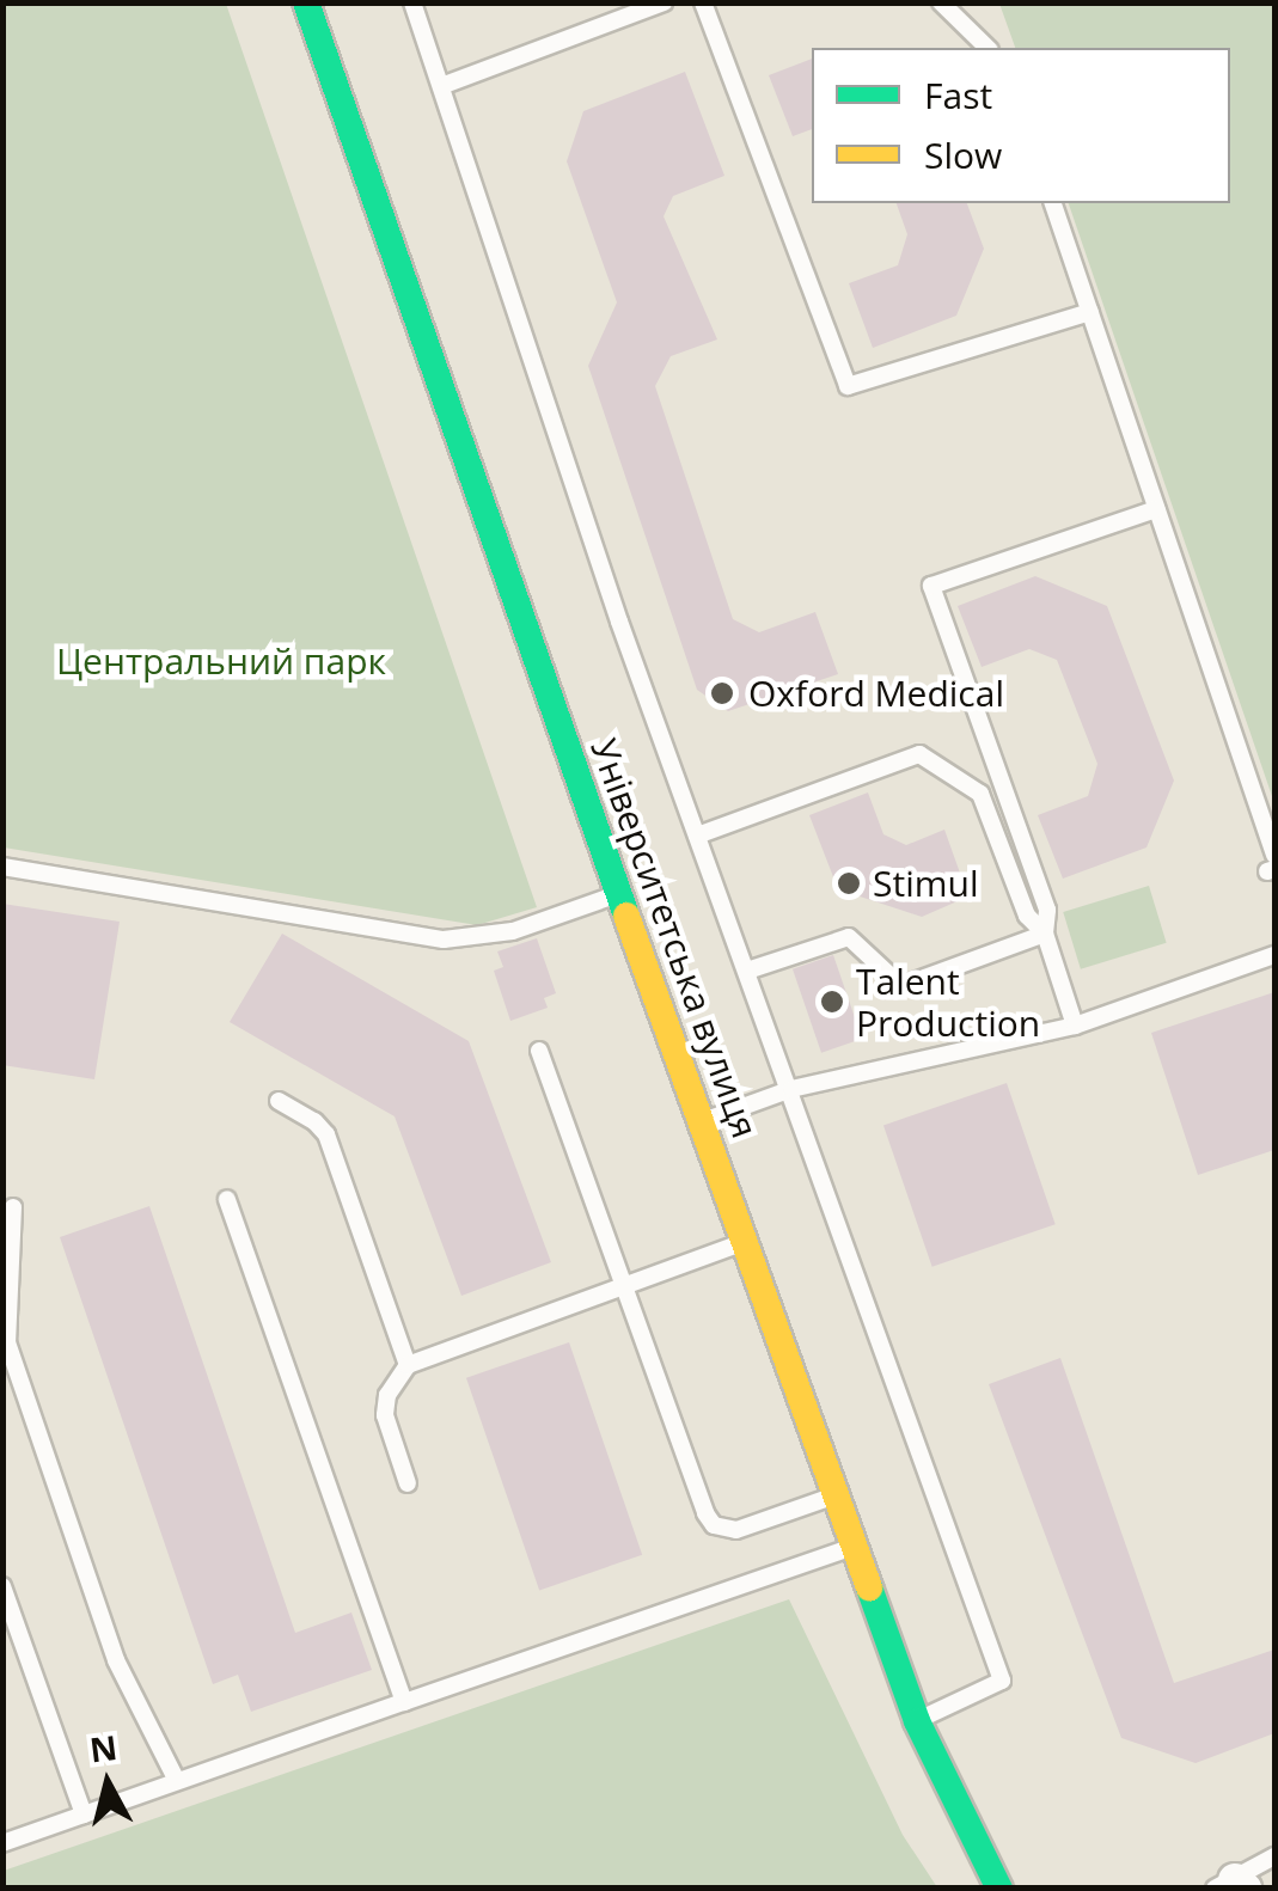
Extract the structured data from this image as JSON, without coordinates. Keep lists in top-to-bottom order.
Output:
{
  "streets": {
    "main road": ["Університетська вулиця"]
  },
  "parks": ["Центральний парк"],
  "places": ["Oxford Medical", "Stimul", "Talent Production"],
  "legend": ["Fast", "Slow"],
  "north": "top"
}
